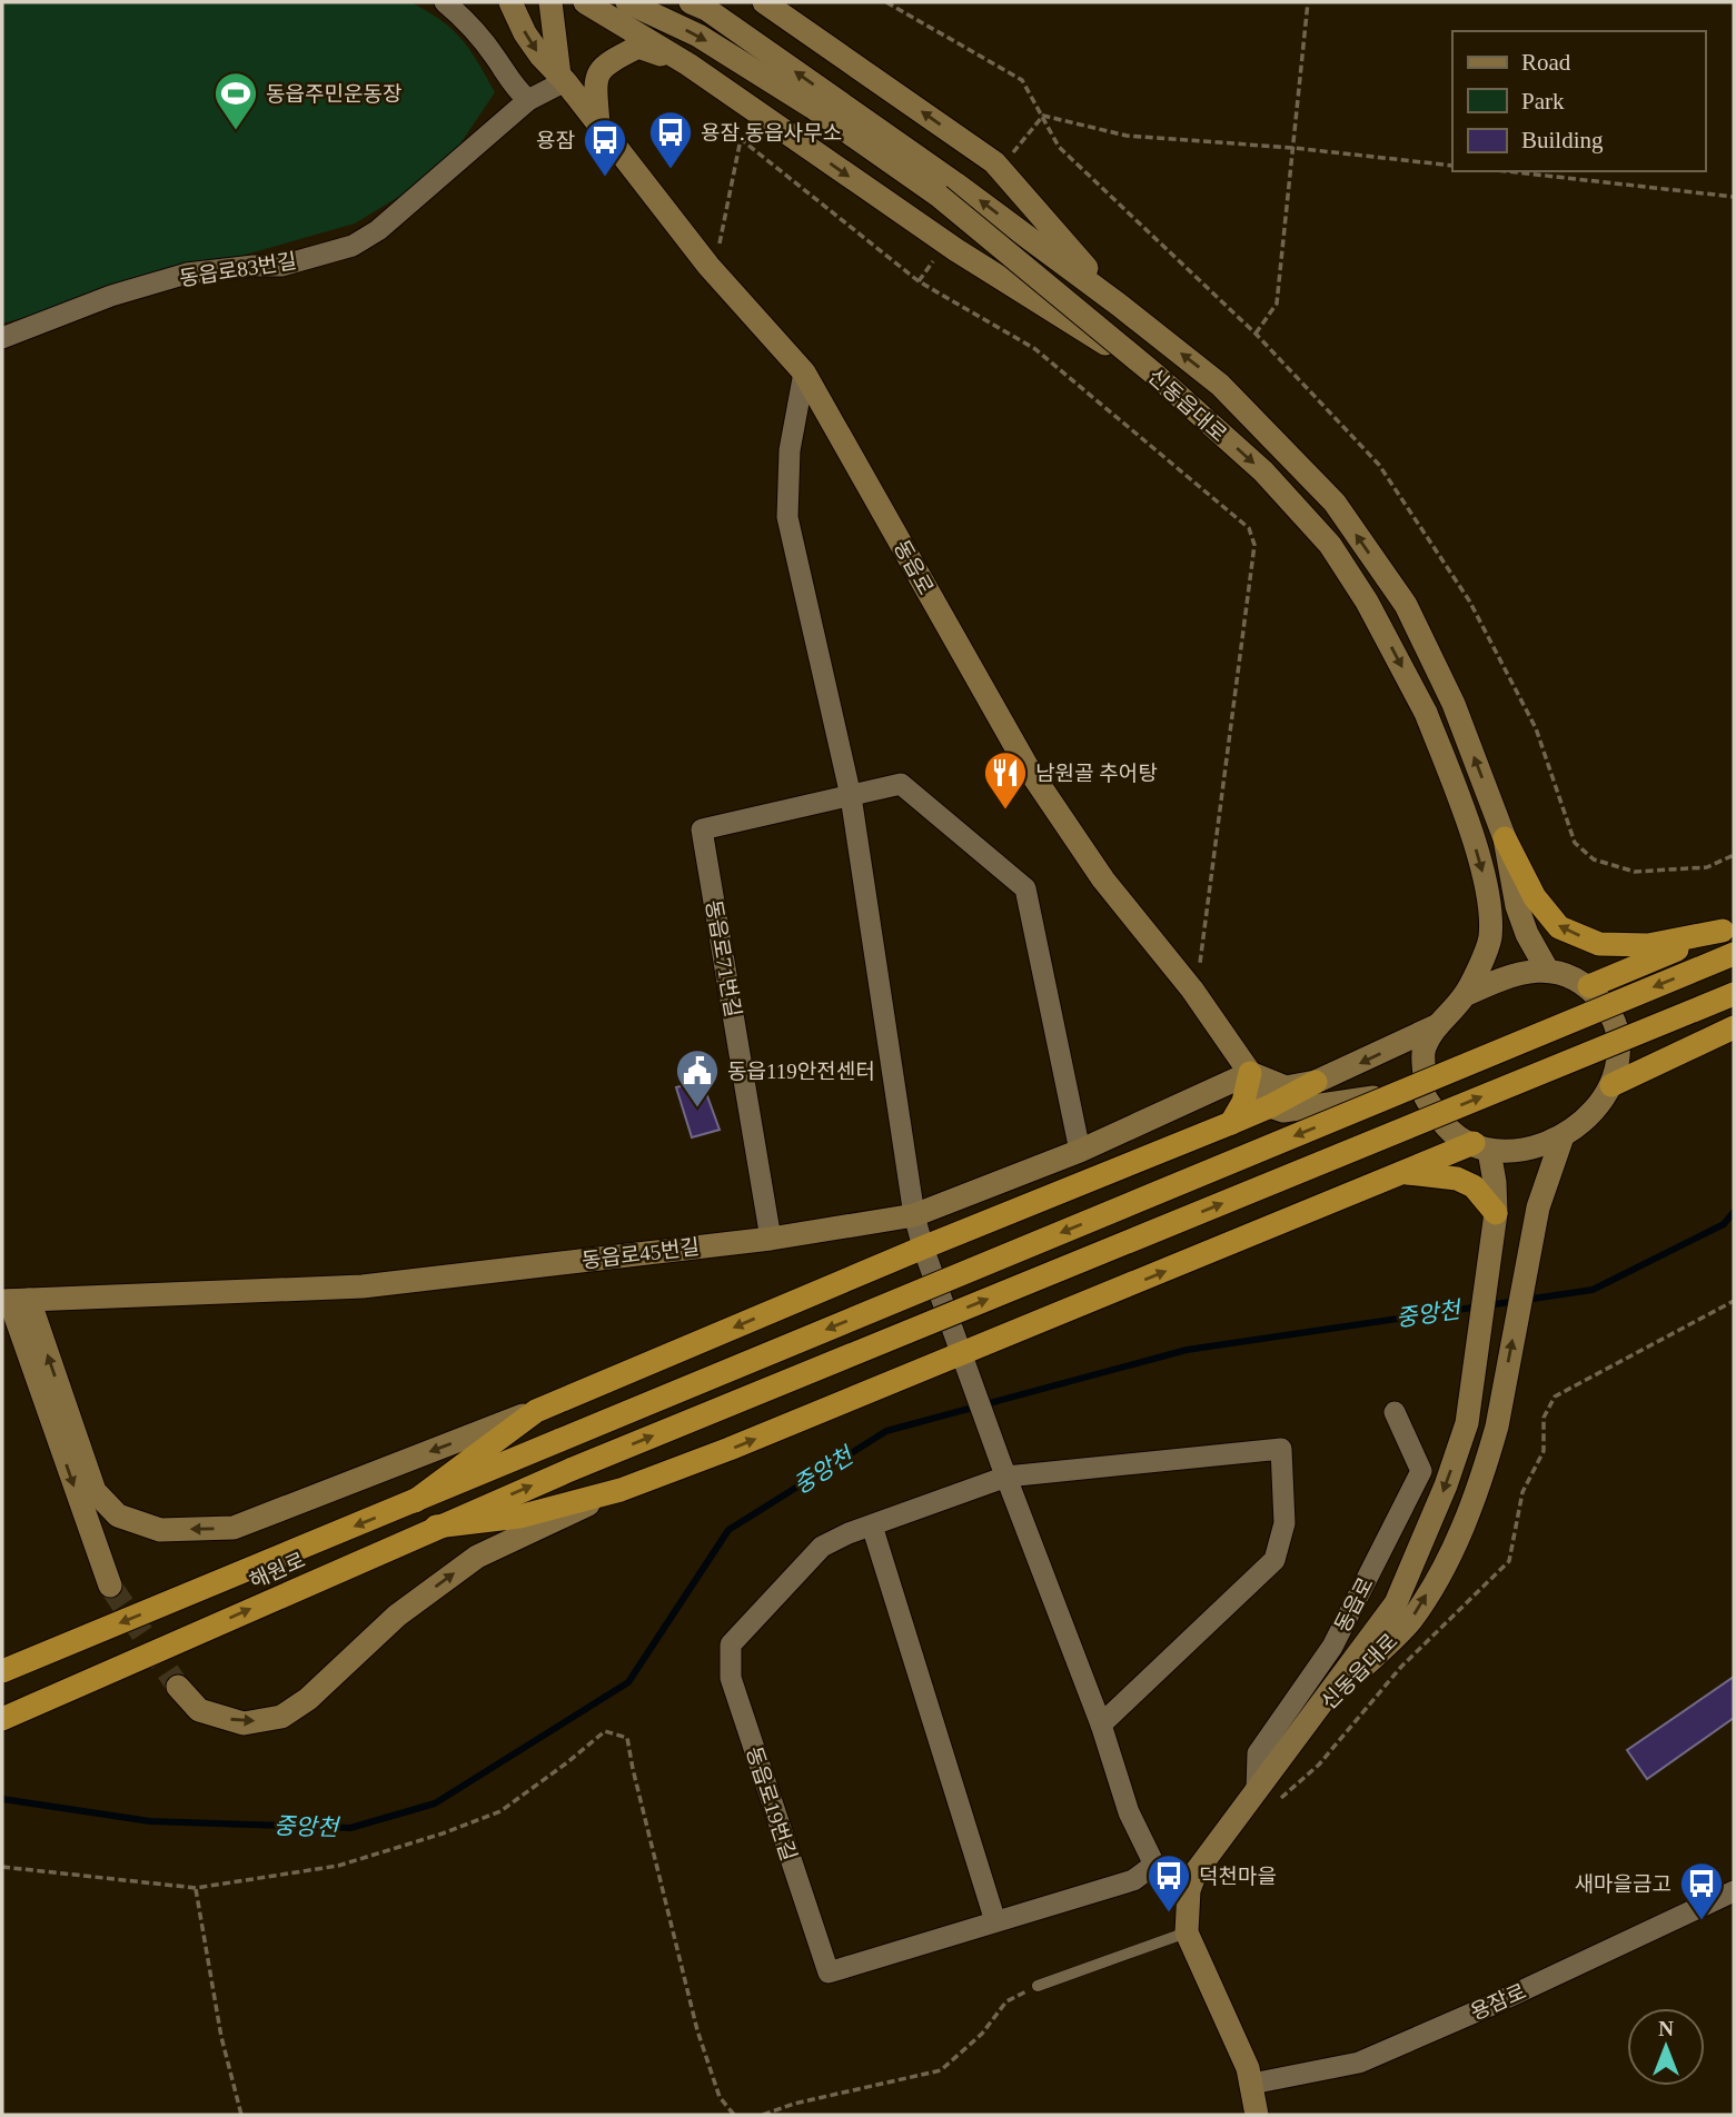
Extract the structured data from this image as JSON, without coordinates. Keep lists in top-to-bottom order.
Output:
{
  "streets": {
    "highway": ["해원로"],
    "main road": ["신동읍대로", "동읍로", "동읍로45번길"],
    "street": [
      "동읍로83번길",
      "동읍로71번길",
      "동읍로19번길",
      "용잠로"
    ]
  },
  "crossings": [
    ["동읍로83번길", "동읍로"],
    ["동읍로", "동읍로45번길"],
    ["동읍로71번길", "동읍로45번길"]
  ],
  "water": ["중앙천"],
  "places": {
    "sports": ["동읍주민운동장"],
    "bus stop": [
      "용잠.동읍사무소",
      "용잠",
      "덕천마을",
      "새마을금고"
    ],
    "restaurant": ["남원골 추어탕"],
    "public building": ["동읍119안전센터"]
  },
  "legend": ["Road", "Park", "Building"],
  "north": "top"
}
